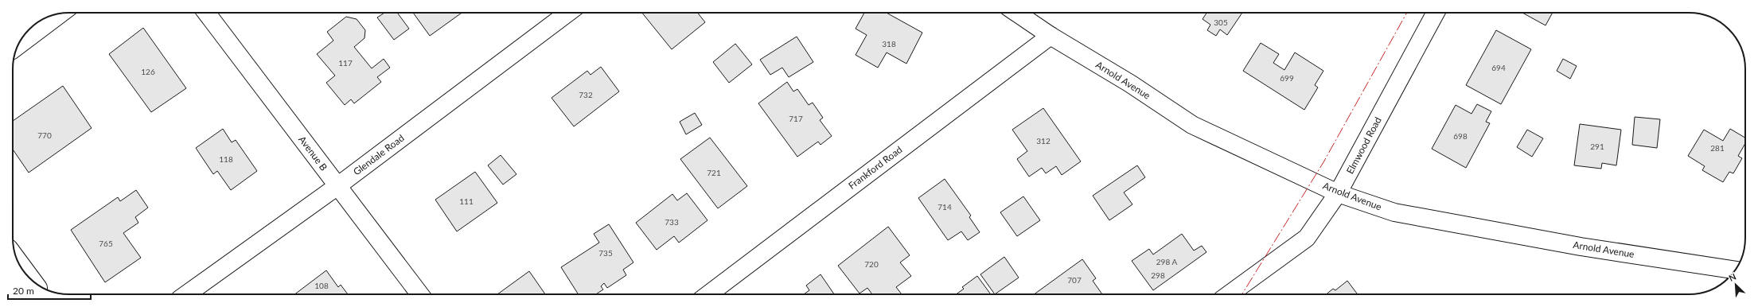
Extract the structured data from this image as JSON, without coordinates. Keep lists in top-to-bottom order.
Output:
{
  "streets": {
    "street": [
      "Arnold Avenue",
      "Elmwood Road",
      "Avenue B",
      "Glendale Road",
      "Frankford Road"
    ]
  },
  "crossings": [
    ["Arnold Avenue", "Elmwood Road"],
    ["Arnold Avenue", "Frankford Road"],
    ["Avenue B", "Glendale Road"]
  ],
  "house_numbers": [
    "305",
    "318",
    "117",
    "694",
    "126",
    "699",
    "732",
    "717",
    "770",
    "698",
    "312",
    "291",
    "281",
    "118",
    "721",
    "111",
    "714",
    "733",
    "765",
    "735",
    "298 A",
    "720",
    "298",
    "707",
    "108"
  ],
  "scale_bar": "20 m",
  "north": "top left"
}
